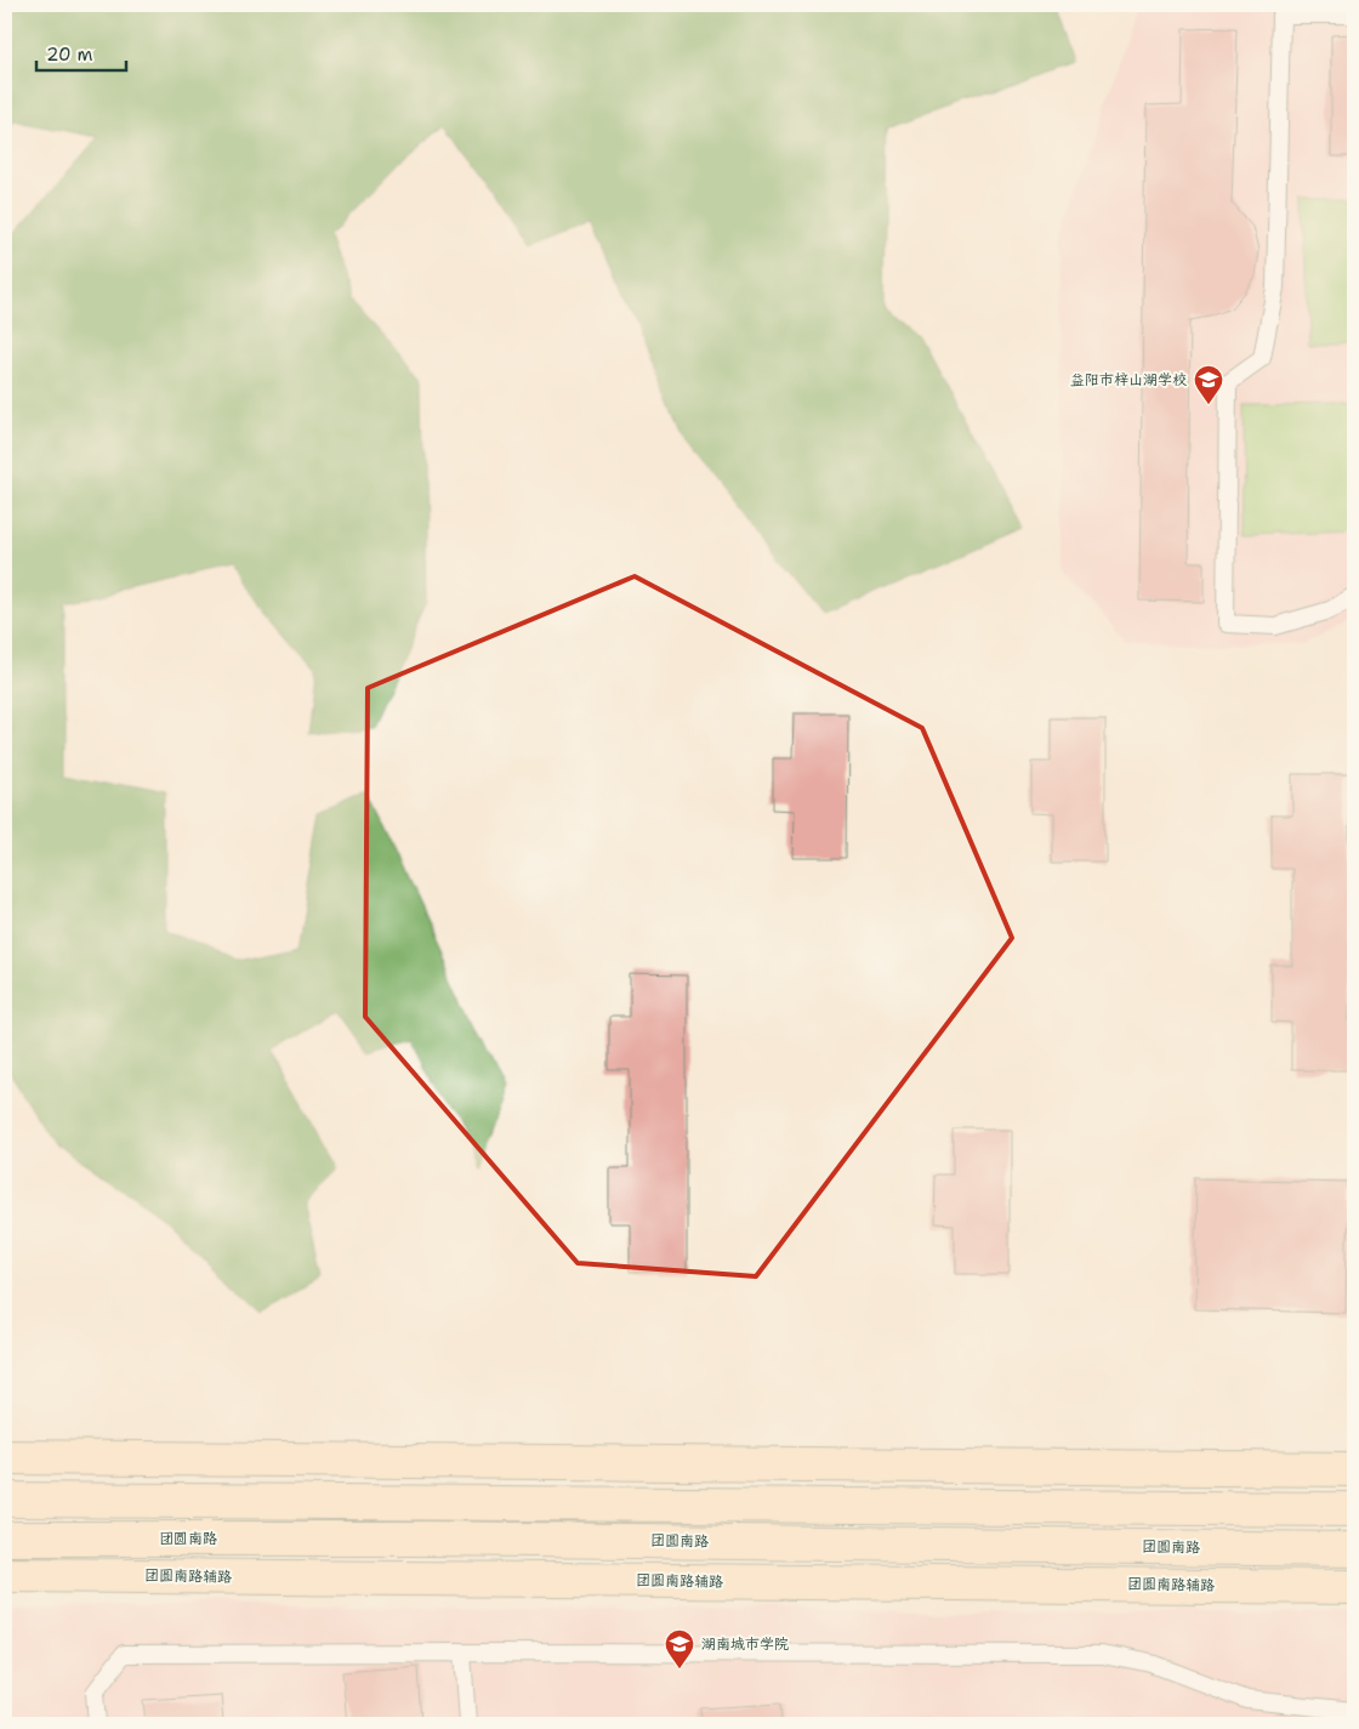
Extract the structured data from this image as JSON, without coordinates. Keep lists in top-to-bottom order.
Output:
{
  "streets": {
    "street": ["团圆南路", "团圆南路辅路"]
  },
  "places": {
    "school or university": ["益阳市梓山湖学校", "湖南城市学院"]
  },
  "scale_bar": "20 m"
}
